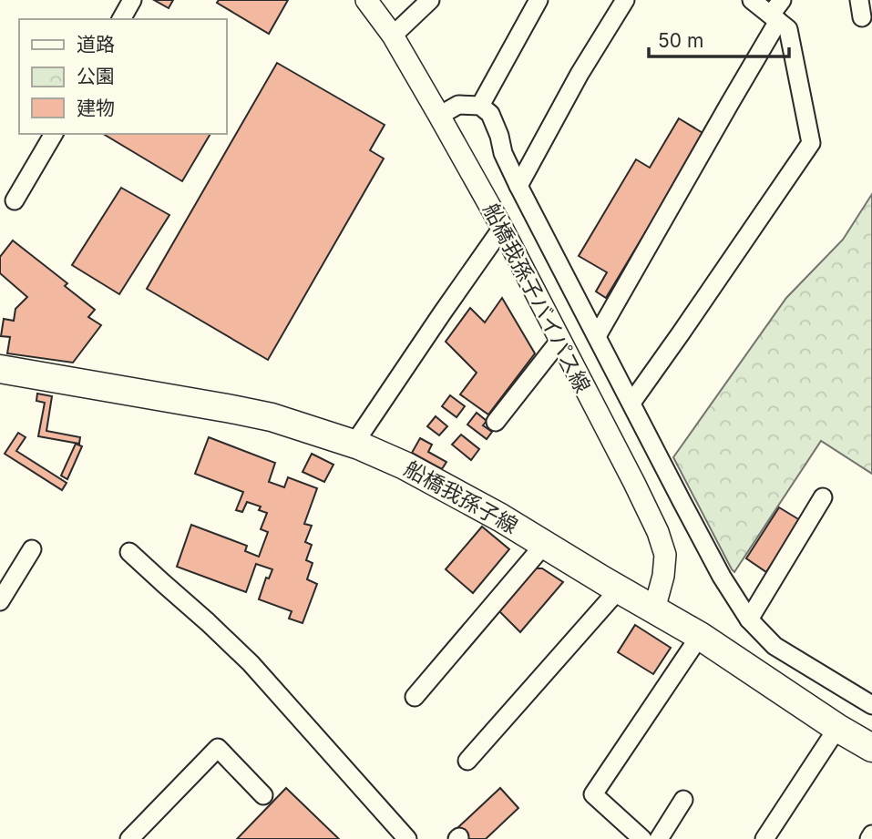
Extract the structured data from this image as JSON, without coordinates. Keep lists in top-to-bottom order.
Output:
{
  "streets": {
    "main road": ["船橋我孫子線"],
    "street": ["船橋我孫子バイパス線"]
  },
  "crossings": [
    ["船橋我孫子バイパス線", "船橋我孫子線"]
  ],
  "legend": ["道路", "公園", "建物"],
  "scale_bar": "50 m"
}
